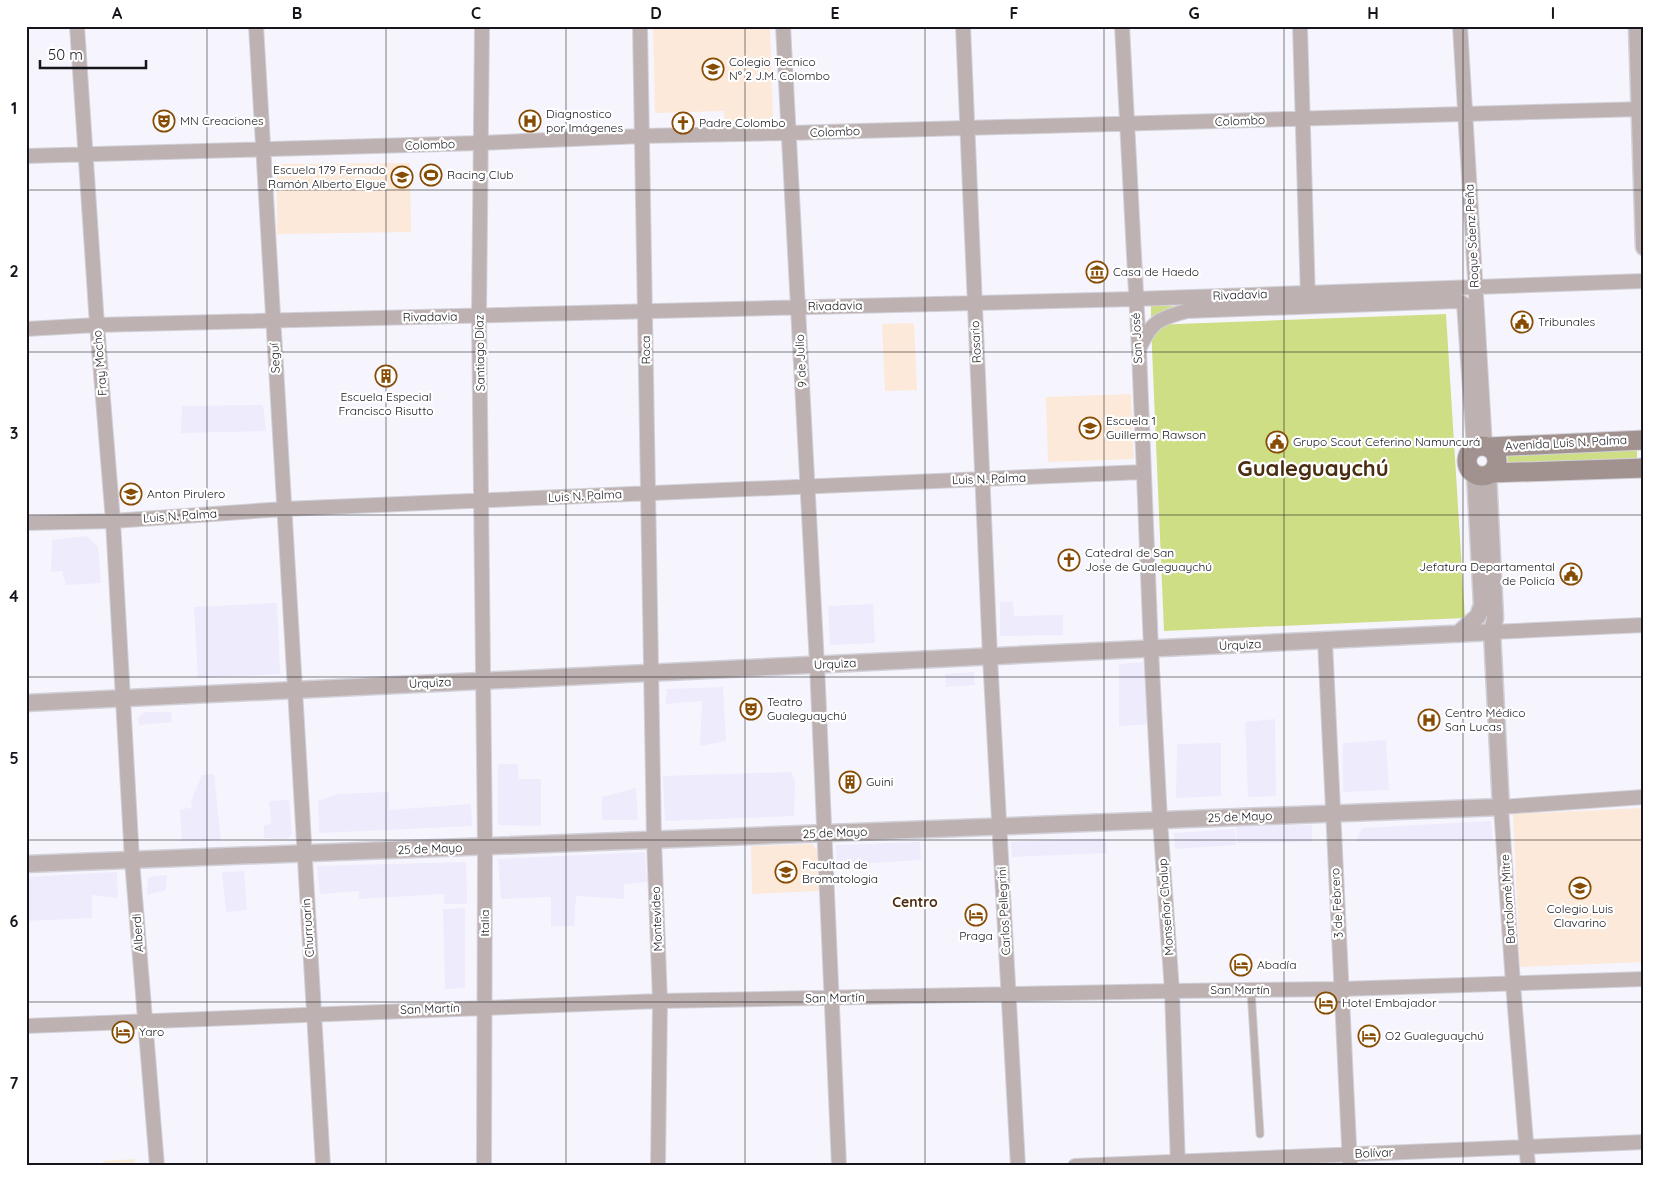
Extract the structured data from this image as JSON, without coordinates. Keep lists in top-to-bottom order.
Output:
{
  "streets": {
    "main road": ["Avenida Luis N. Palma"],
    "street": [
      "Colombo",
      "Roque Sáenz Peña",
      "Rivadavia",
      "San José",
      "Rosario",
      "Roca",
      "Santiago Díaz",
      "Seguí",
      "9 de Julio",
      "Fray Mocho",
      "Luis N. Palma",
      "Urquiza",
      "25 de Mayo",
      "Bartolomé Mitre",
      "3 de Febrero",
      "Monseñor Chalup",
      "Carlos Pellegrini",
      "Montevideo",
      "Italia",
      "Churruarín",
      "Alberdi",
      "San Martín",
      "Bolívar"
    ]
  },
  "crossings": [
    ["Colombo", "Roque Sáenz Peña"],
    ["Colombo", "San José"],
    ["Colombo", "Rosario"],
    ["Colombo", "Roca"],
    ["Colombo", "Santiago Díaz"],
    ["Colombo", "Seguí"],
    ["Colombo", "9 de Julio"],
    ["Colombo", "Fray Mocho"],
    ["Roque Sáenz Peña", "Rivadavia"],
    ["Roque Sáenz Peña", "Avenida Luis N. Palma"],
    ["Rivadavia", "San José"],
    ["Rivadavia", "Rosario"],
    ["Rivadavia", "Roca"],
    ["Rivadavia", "Santiago Díaz"],
    ["Rivadavia", "Seguí"],
    ["Rivadavia", "9 de Julio"],
    ["Rivadavia", "Fray Mocho"],
    ["Rivadavia", "Avenida Luis N. Palma"],
    ["San José", "Luis N. Palma"],
    ["San José", "Urquiza"],
    ["San José", "Monseñor Chalup"],
    ["Rosario", "Luis N. Palma"],
    ["Rosario", "Urquiza"],
    ["Rosario", "Carlos Pellegrini"],
    ["Roca", "Luis N. Palma"],
    ["Roca", "Urquiza"],
    ["Roca", "Montevideo"],
    ["Santiago Díaz", "Luis N. Palma"],
    ["Santiago Díaz", "Urquiza"],
    ["Santiago Díaz", "Italia"],
    ["Seguí", "Luis N. Palma"],
    ["Seguí", "Urquiza"],
    ["Seguí", "Churruarín"],
    ["9 de Julio", "Luis N. Palma"],
    ["9 de Julio", "Urquiza"],
    ["9 de Julio", "25 de Mayo"],
    ["9 de Julio", "San Martín"],
    ["Fray Mocho", "Luis N. Palma"],
    ["Fray Mocho", "Urquiza"],
    ["Fray Mocho", "Alberdi"],
    ["Urquiza", "Bartolomé Mitre"],
    ["Urquiza", "3 de Febrero"],
    ["Urquiza", "Monseñor Chalup"],
    ["Urquiza", "Carlos Pellegrini"],
    ["Urquiza", "Montevideo"],
    ["Urquiza", "Italia"],
    ["Urquiza", "Churruarín"],
    ["Urquiza", "Alberdi"],
    ["25 de Mayo", "Bartolomé Mitre"],
    ["25 de Mayo", "3 de Febrero"],
    ["25 de Mayo", "Monseñor Chalup"],
    ["25 de Mayo", "Carlos Pellegrini"],
    ["25 de Mayo", "Montevideo"],
    ["25 de Mayo", "Italia"],
    ["25 de Mayo", "Churruarín"],
    ["25 de Mayo", "Alberdi"],
    ["Bartolomé Mitre", "San Martín"],
    ["Bartolomé Mitre", "Bolívar"],
    ["3 de Febrero", "San Martín"],
    ["3 de Febrero", "Bolívar"],
    ["Monseñor Chalup", "San Martín"],
    ["Monseñor Chalup", "Bolívar"],
    ["Carlos Pellegrini", "San Martín"],
    ["Montevideo", "San Martín"],
    ["Italia", "San Martín"],
    ["Churruarín", "San Martín"],
    ["Alberdi", "San Martín"]
  ],
  "districts": ["Gualeguaychú", "Centro"],
  "places": {
    "school or university": [
      "Colegio Tecnico Nº 2 J.M. Colombo",
      "Escuela 179 Fernado Ramón Alberto Elgue",
      "Escuela 1 Guillermo Rawson",
      "Anton Pirulero",
      "Facultad de Bromatologia",
      "Colegio Luis Clavarino"
    ],
    "theatre": ["MN Creaciones", "Teatro Gualeguaychú"],
    "hospital": ["Diagnostico por Imágenes", "Centro Médico San Lucas"],
    "church": ["Padre Colombo", "Catedral de San Jose de Gualeguaychú"],
    "sports": ["Racing Club"],
    "museum": ["Casa de Haedo"],
    "public building": ["Tribunales", "Grupo Scout Ceferino Namuncurá", "Jefatura Departamental de Policía"],
    "building": ["Escuela Especial Francisco Risutto", "Guini"],
    "hotel": [
      "Praga",
      "Abadía",
      "Hotel Embajador",
      "Yaro",
      "O2 Gualeguaychú"
    ]
  },
  "scale_bar": "50 m",
  "grid": {
    "columns": [
      "A",
      "B",
      "C",
      "D",
      "E",
      "F",
      "G",
      "H",
      "I"
    ],
    "rows": [
      "1",
      "2",
      "3",
      "4",
      "5",
      "6",
      "7"
    ]
  }
}
